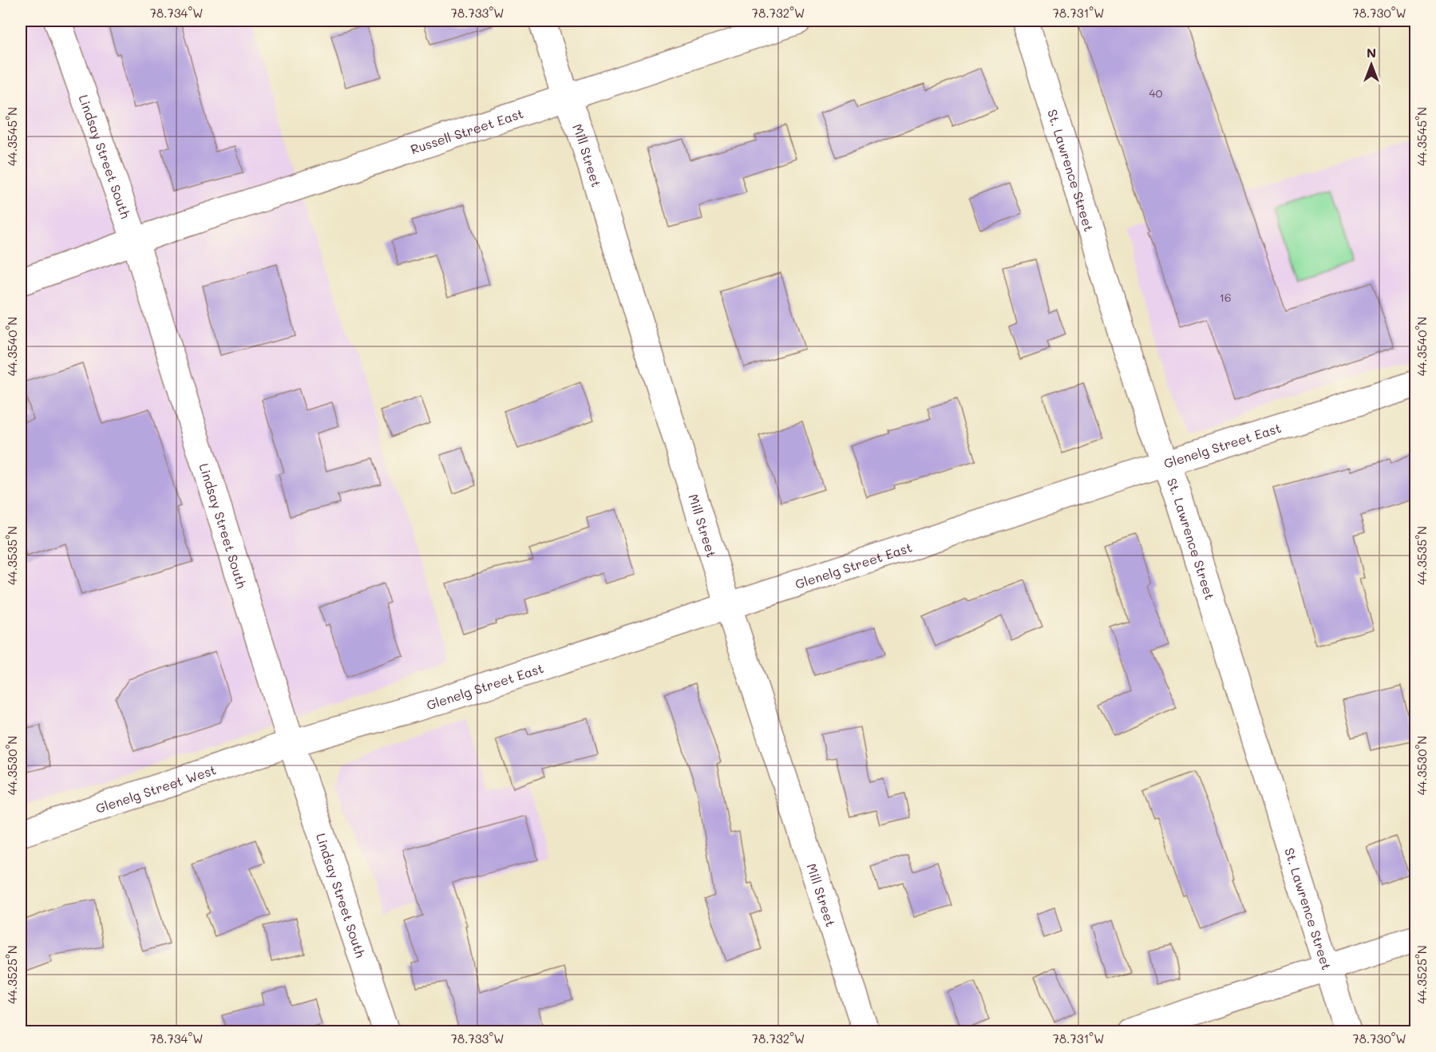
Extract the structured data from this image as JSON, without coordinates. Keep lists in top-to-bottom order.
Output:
{
  "streets": {
    "street": [
      "Russell Street East",
      "Mill Street",
      "Lindsay Street South",
      "St. Lawrence Street",
      "Glenelg Street East",
      "Glenelg Street West"
    ]
  },
  "crossings": [
    ["Russell Street East", "Mill Street"],
    ["Russell Street East", "Lindsay Street South"],
    ["Mill Street", "Glenelg Street East"],
    ["Lindsay Street South", "Glenelg Street East"],
    ["Lindsay Street South", "Glenelg Street West"],
    ["St. Lawrence Street", "Glenelg Street East"],
    ["Glenelg Street East", "Glenelg Street West"]
  ],
  "house_numbers": ["40", "16"],
  "north": "top",
  "coordinates": [
    "78.734°W",
    "78.733°W",
    "78.732°W",
    "78.731°W",
    "78.730°W",
    "44.3545°N",
    "44.3540°N",
    "44.3535°N",
    "44.3530°N",
    "44.3525°N"
  ]
}
